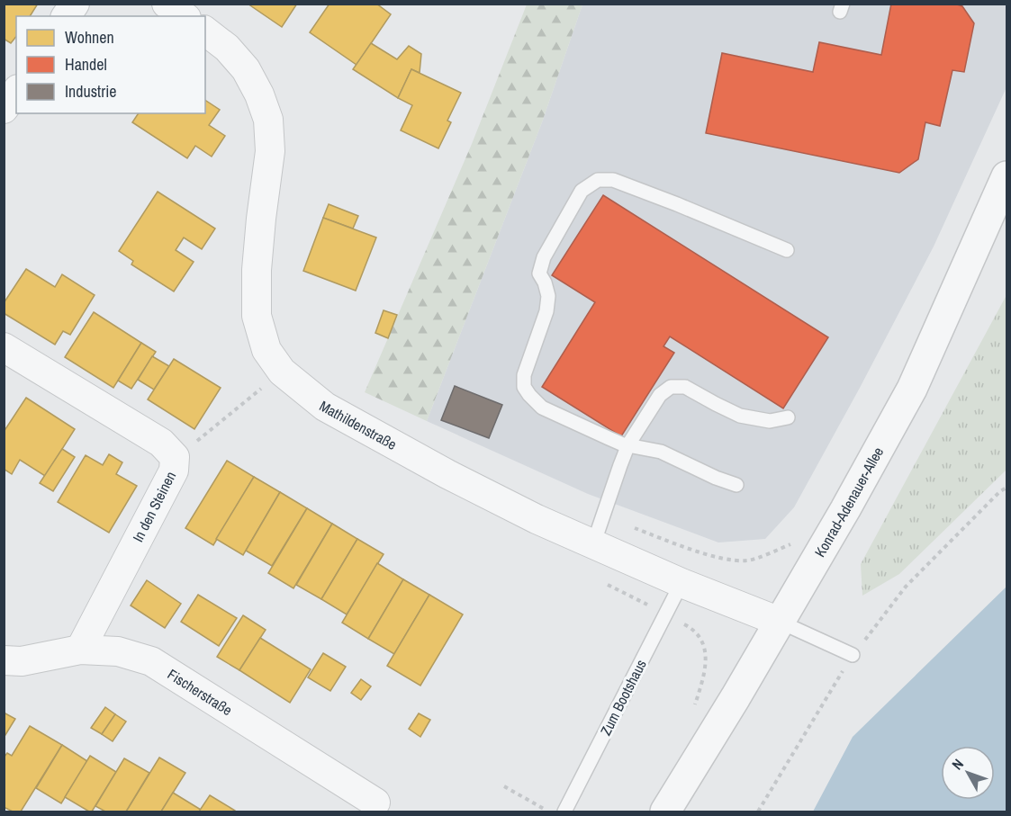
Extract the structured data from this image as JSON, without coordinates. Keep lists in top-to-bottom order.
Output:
{
  "streets": {
    "street": [
      "Mathildenstraße",
      "Konrad-Adenauer-Allee",
      "In den Steinen",
      "Fischerstraße"
    ],
    "lane": ["Zum Bootshaus"]
  },
  "crossings": [
    ["Mathildenstraße", "Konrad-Adenauer-Allee"],
    ["Mathildenstraße", "Zum Bootshaus"],
    ["In den Steinen", "Fischerstraße"]
  ],
  "legend": ["Wohnen", "Handel", "Industrie"],
  "north": "top left"
}
